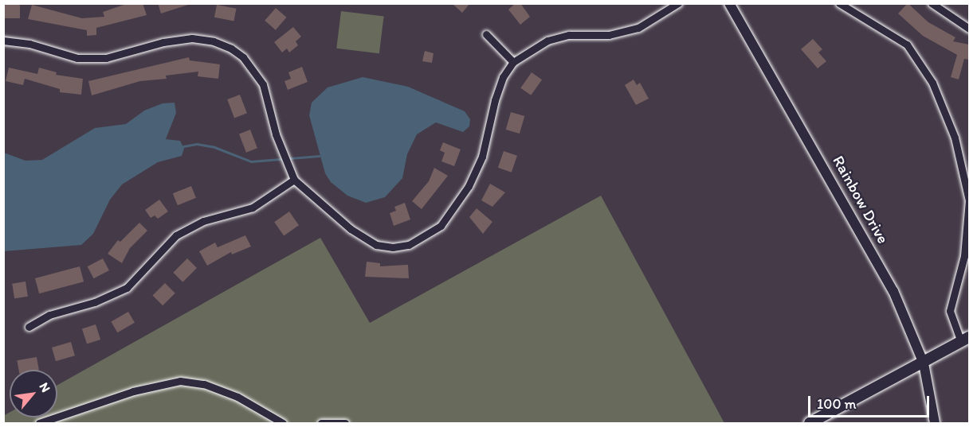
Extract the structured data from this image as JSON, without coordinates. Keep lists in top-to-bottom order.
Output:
{
  "streets": {
    "street": ["Rainbow Drive"]
  },
  "scale_bar": "100 m",
  "north": "top right"
}
